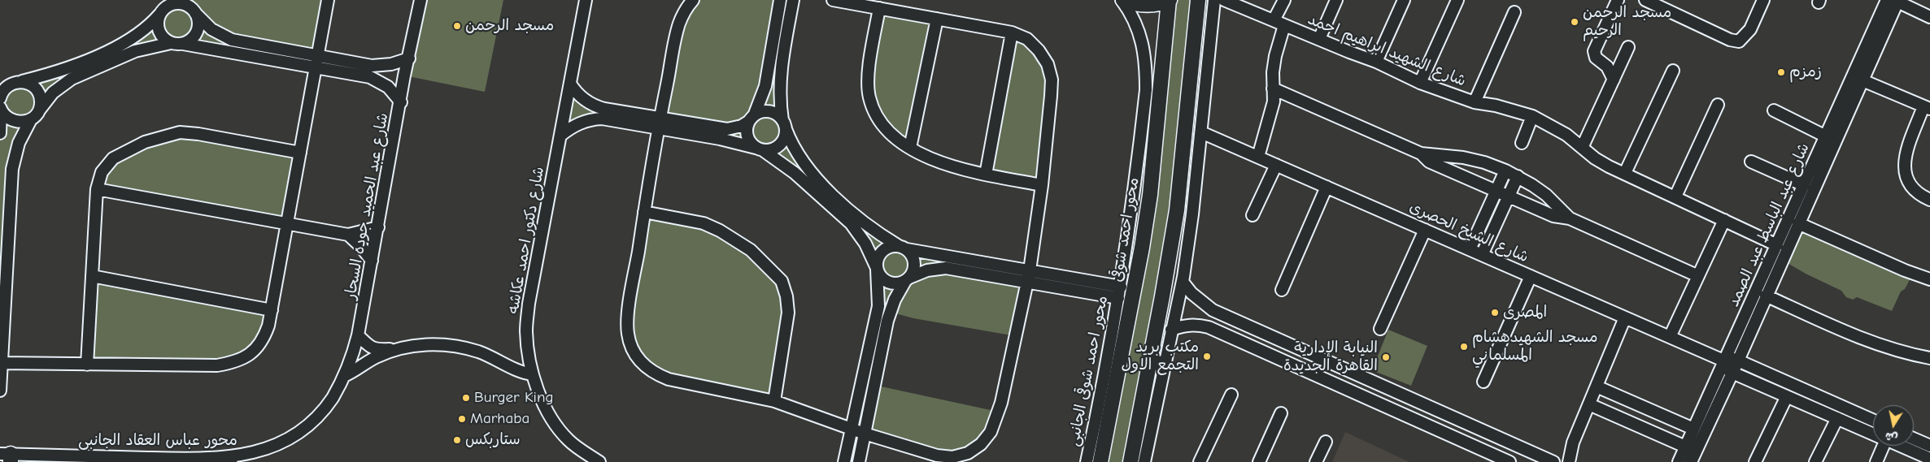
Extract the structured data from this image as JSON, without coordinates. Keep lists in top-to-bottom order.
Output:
{
  "streets": {
    "main road": ["محور احمد شوقى"],
    "street": [
      "شارع الشهيد ابراهيم احمد",
      "شارع عبد الحميد جوده السحار",
      "شارع عبد الباسط عبد الصمد",
      "شارع الشيخ الحصرى",
      "شارع دكتور احمد عكاشه",
      "محور احمد شوقى الجانبى",
      "محور عباس العقاد الجانبى"
    ]
  },
  "crossings": [
    ["شارع الشهيد ابراهيم احمد", "شارع عبد الباسط عبد الصمد"],
    ["شارع عبد الحميد جوده السحار", "محور عباس العقاد الجانبى"],
    ["شارع عبد الباسط عبد الصمد", "شارع الشيخ الحصرى"],
    ["محور احمد شوقى", "محور احمد شوقى الجانبى"]
  ],
  "places": [
    "مسجد الرحمن الرحيم",
    "مسجد الرحمن",
    "زمزم",
    "المصرى",
    "مسجد الشهيدهشام المسلماني",
    "مكتب بريد التجمع الاول",
    "النيابة الإدارية القاهرة الجديدة",
    "Burger King",
    "Marhaba",
    "ستاربكس"
  ],
  "north": "bottom"
}
